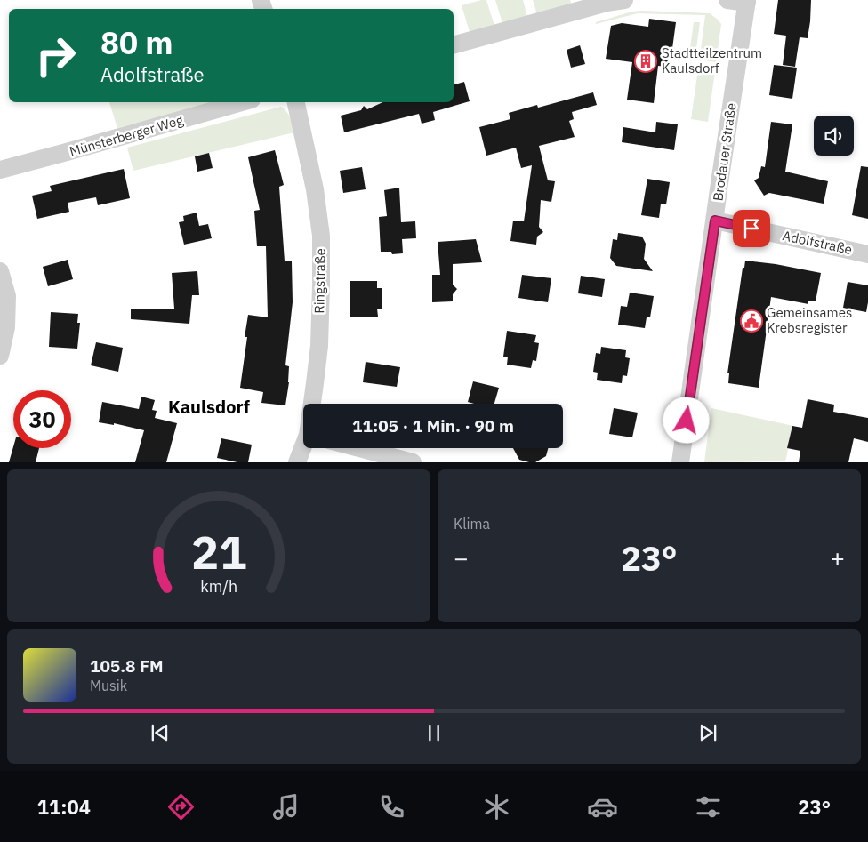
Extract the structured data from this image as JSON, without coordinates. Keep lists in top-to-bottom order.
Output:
{
  "streets": {
    "street": [
      "Münsterberger Weg",
      "Brodauer Straße",
      "Adolfstraße",
      "Ringstraße"
    ]
  },
  "crossings": [
    ["Brodauer Straße", "Adolfstraße"]
  ],
  "districts": ["Kaulsdorf"],
  "places": {
    "building": ["Stadtteilzentrum Kaulsdorf"],
    "public building": ["Gemeinsames Krebsregister"]
  },
  "page": {
    "turn": ["80 m", "Adolfstraße"],
    "limit": "30",
    "trip": "11:05 · 1 Min. · 90 m",
    "tile": "Klima",
    "heat": ["−", "23°", "+"],
    "song": ["105.8 FM", "Musik"],
    "tabs": ["11:04", "23°"],
    "gauge": ["21", "km/h"]
  }
}
